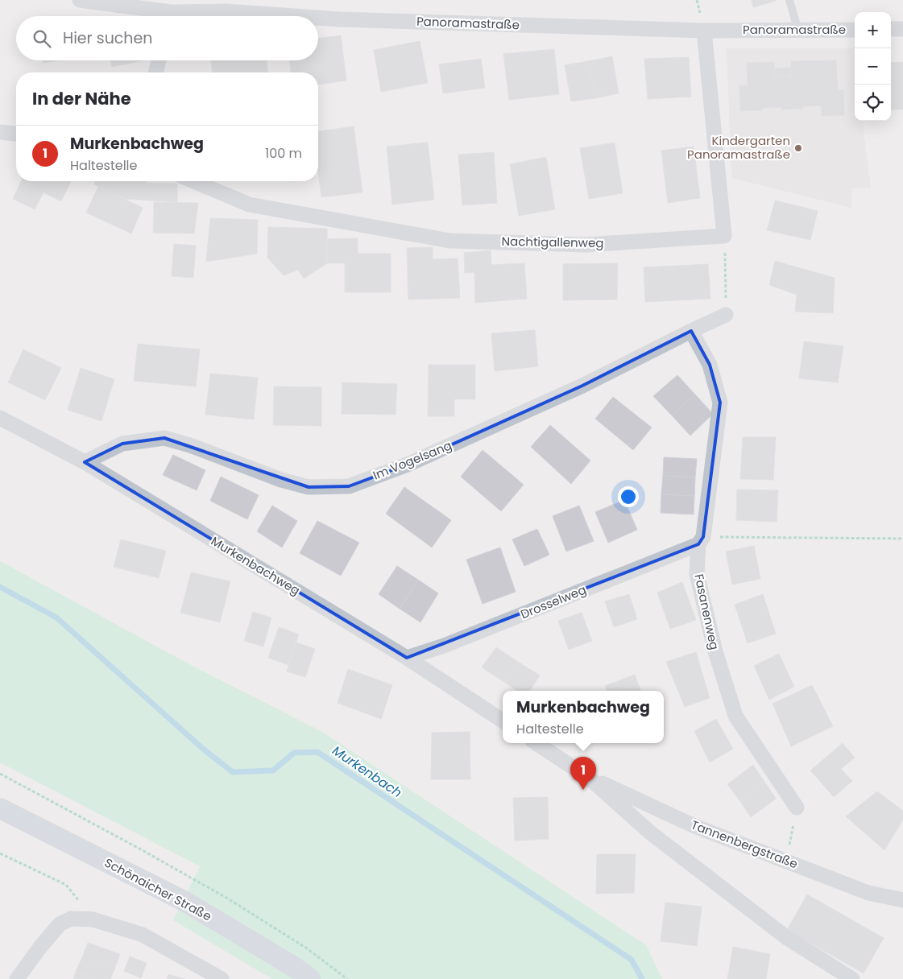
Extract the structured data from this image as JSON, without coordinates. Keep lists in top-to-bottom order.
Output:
{
  "streets": {
    "main road": ["Schönaicher Straße"],
    "street": [
      "Panoramastraße",
      "Nachtigallenweg",
      "Im Vogelsang",
      "Murkenbachweg",
      "Drosselweg",
      "Fasanenweg",
      "Tannenbergstraße"
    ]
  },
  "crossings": [
    ["Im Vogelsang", "Murkenbachweg"],
    ["Im Vogelsang", "Fasanenweg"],
    ["Murkenbachweg", "Drosselweg"],
    ["Drosselweg", "Fasanenweg"]
  ],
  "water": ["Murkenbach"],
  "places": ["Kindergarten Panoramastraße"],
  "page": {
    "map_buttons": ["+", "−"],
    "search": "Hier suchen",
    "heading": "In der Nähe",
    "list": [
      {
        "mark": "1",
        "name": "Murkenbachweg",
        "note": "Haltestelle",
        "value": "100 m"
      }
    ],
    "popup": ["Murkenbachweg", "Haltestelle"],
    "pins": "1"
  }
}
